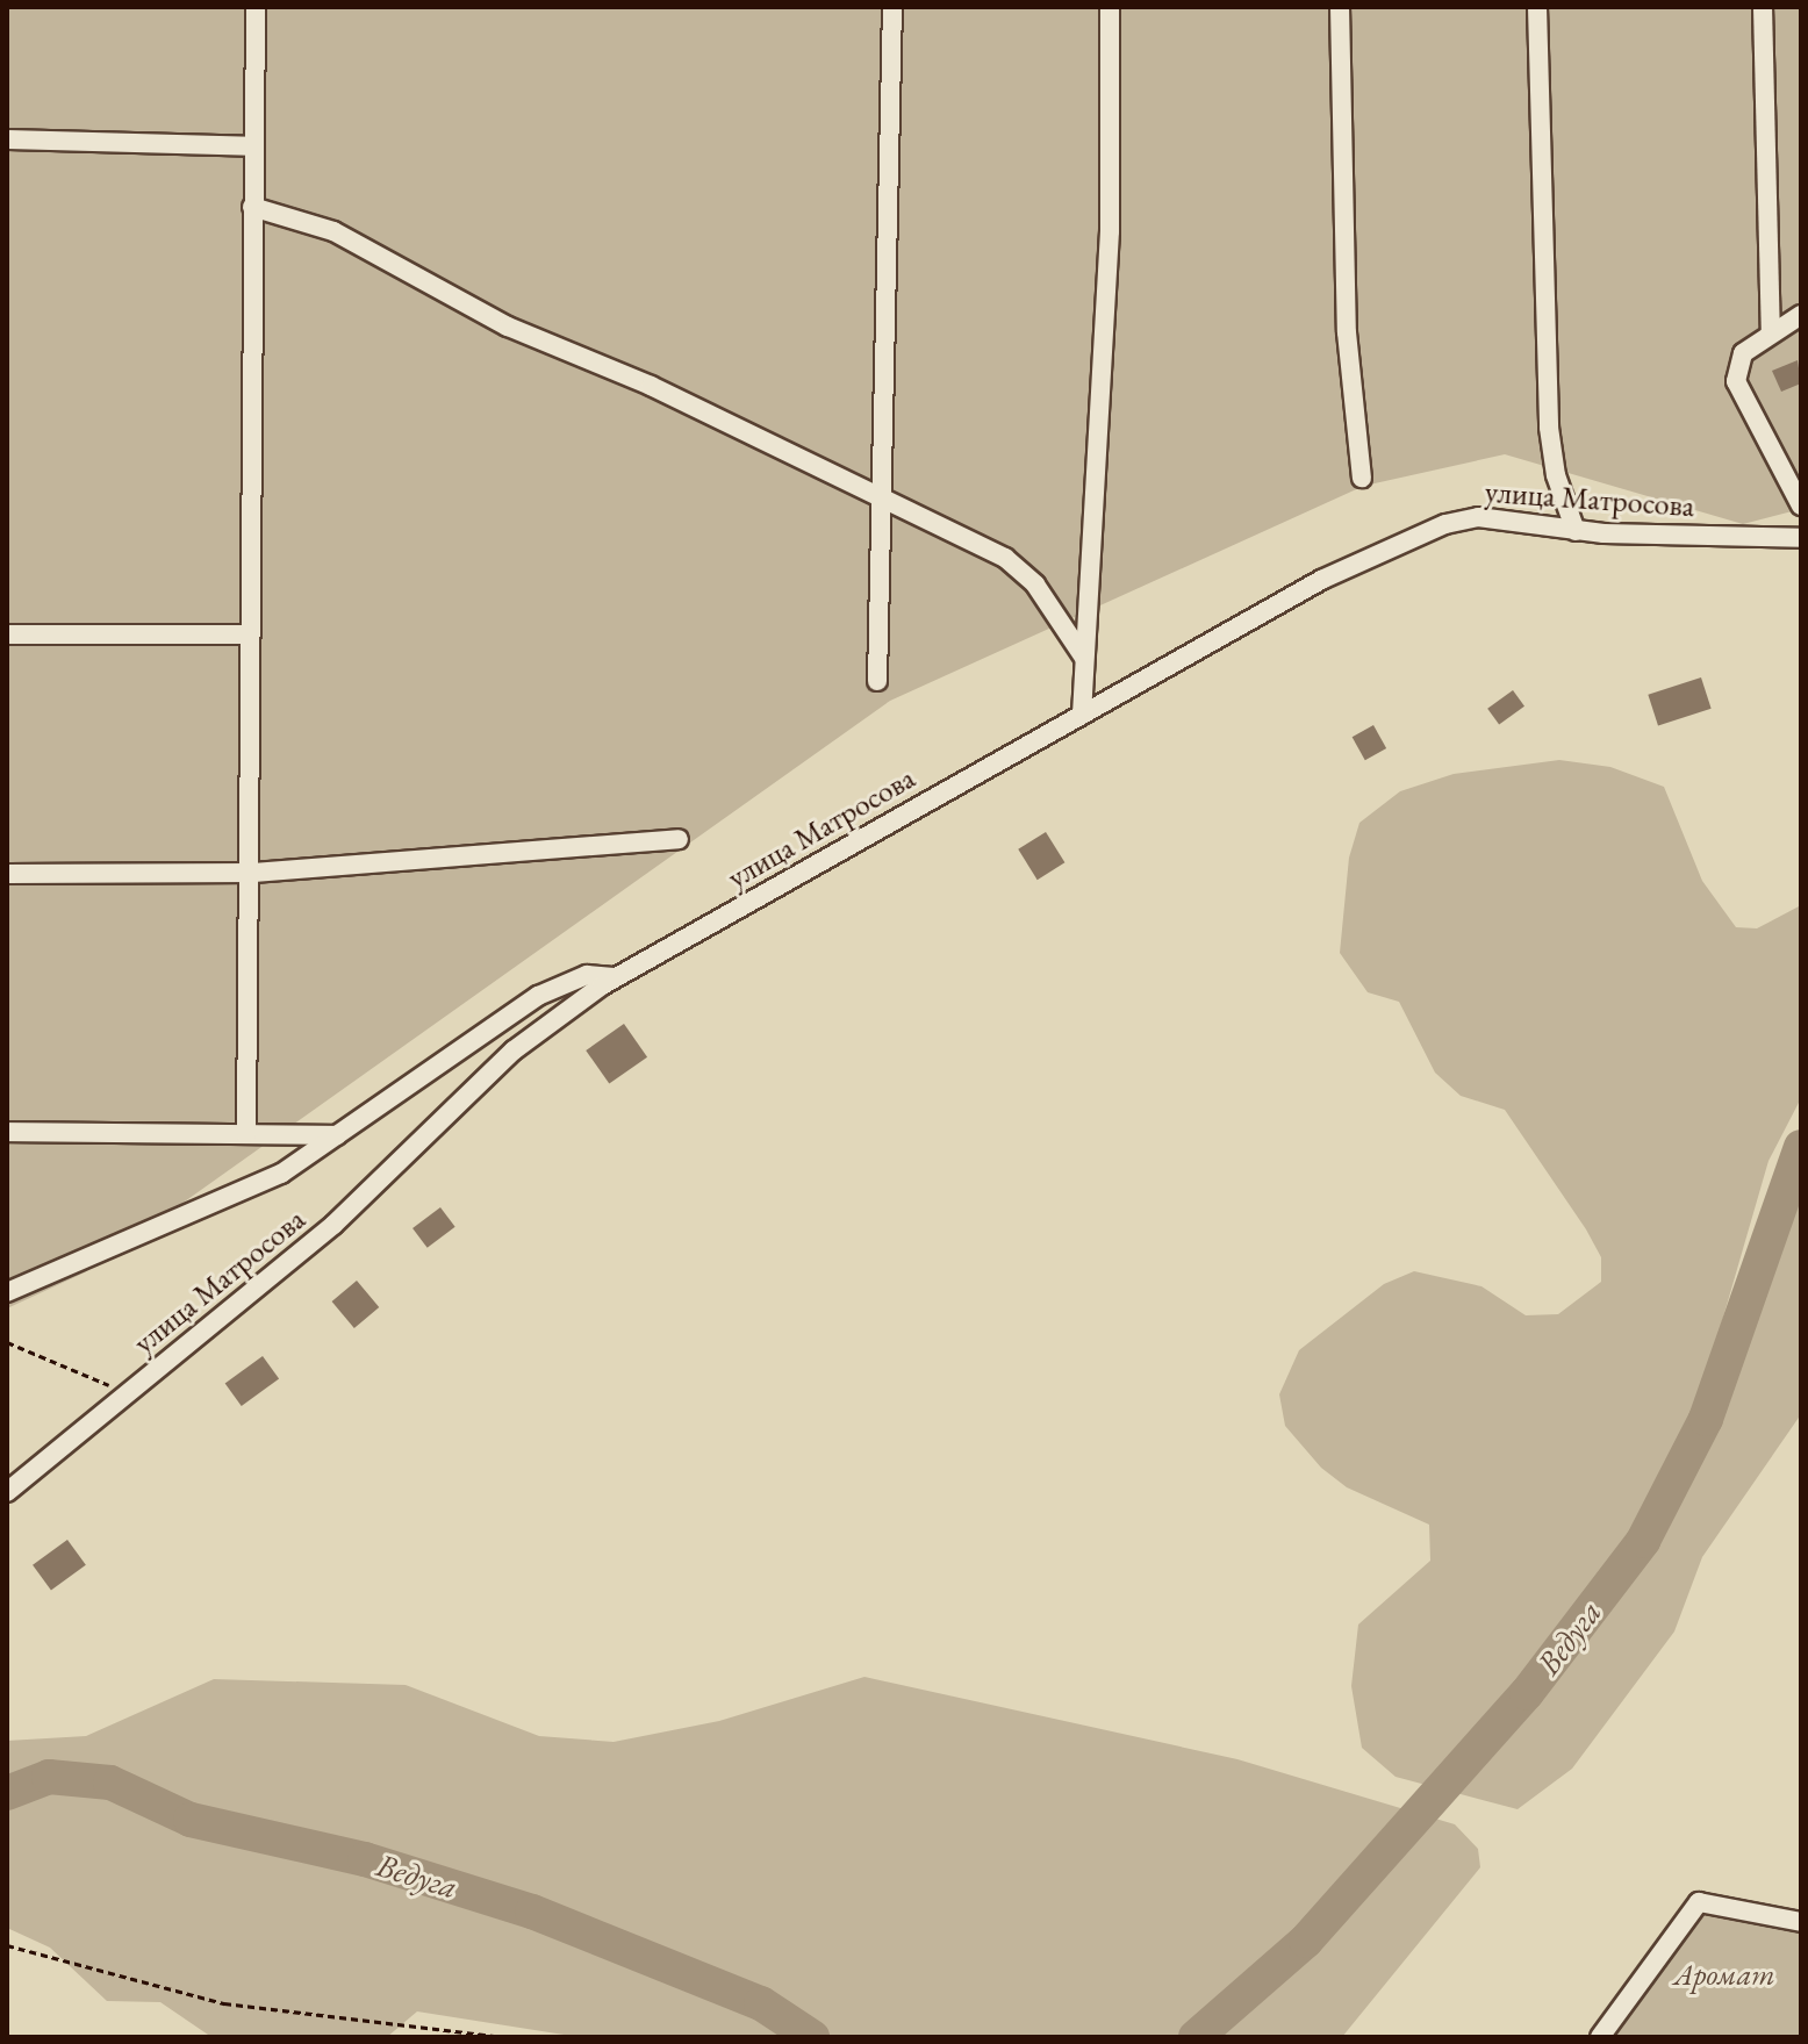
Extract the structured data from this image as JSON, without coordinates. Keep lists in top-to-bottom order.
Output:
{
  "streets": {
    "street": ["улица Матросова"]
  },
  "water": ["Ведуга"],
  "parks": ["Аромат"]
}
